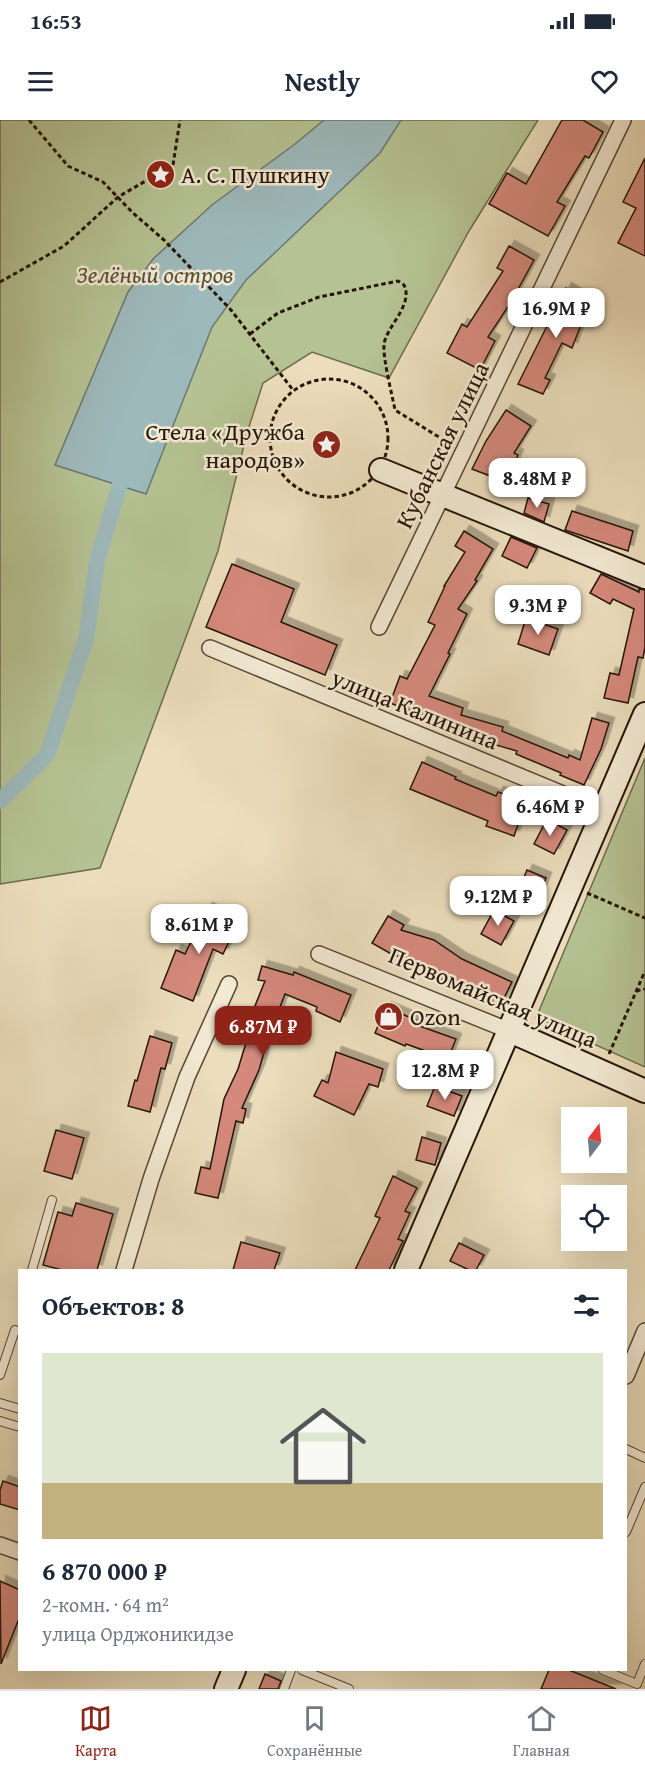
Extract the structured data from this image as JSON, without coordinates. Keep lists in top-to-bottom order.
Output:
{
  "streets": {
    "main road": ["Первомайская улица"],
    "street": ["Кубанская улица", "улица Калинина"]
  },
  "parks": ["Зелёный остров"],
  "places": {
    "place": ["А. С. Пушкину", "Стела «Дружба народов»"],
    "shop": ["Ozon"]
  },
  "north": "top",
  "page": {
    "status": "16:53",
    "header": "Nestly",
    "price": [
      "16.9M ₽",
      "8.48M ₽",
      "9.3M ₽",
      "6.46M ₽",
      "9.12M ₽",
      "8.61M ₽",
      "6.87M ₽",
      "12.8M ₽"
    ],
    "heading": "Объектов: 8",
    "list": [
      {
        "name": "6 870 000 ₽",
        "note": "2-комн. · 64 m² · улица Орджоникидзе"
      }
    ],
    "tabs": ["Карта", "Сохранённые", "Главная"]
  }
}
